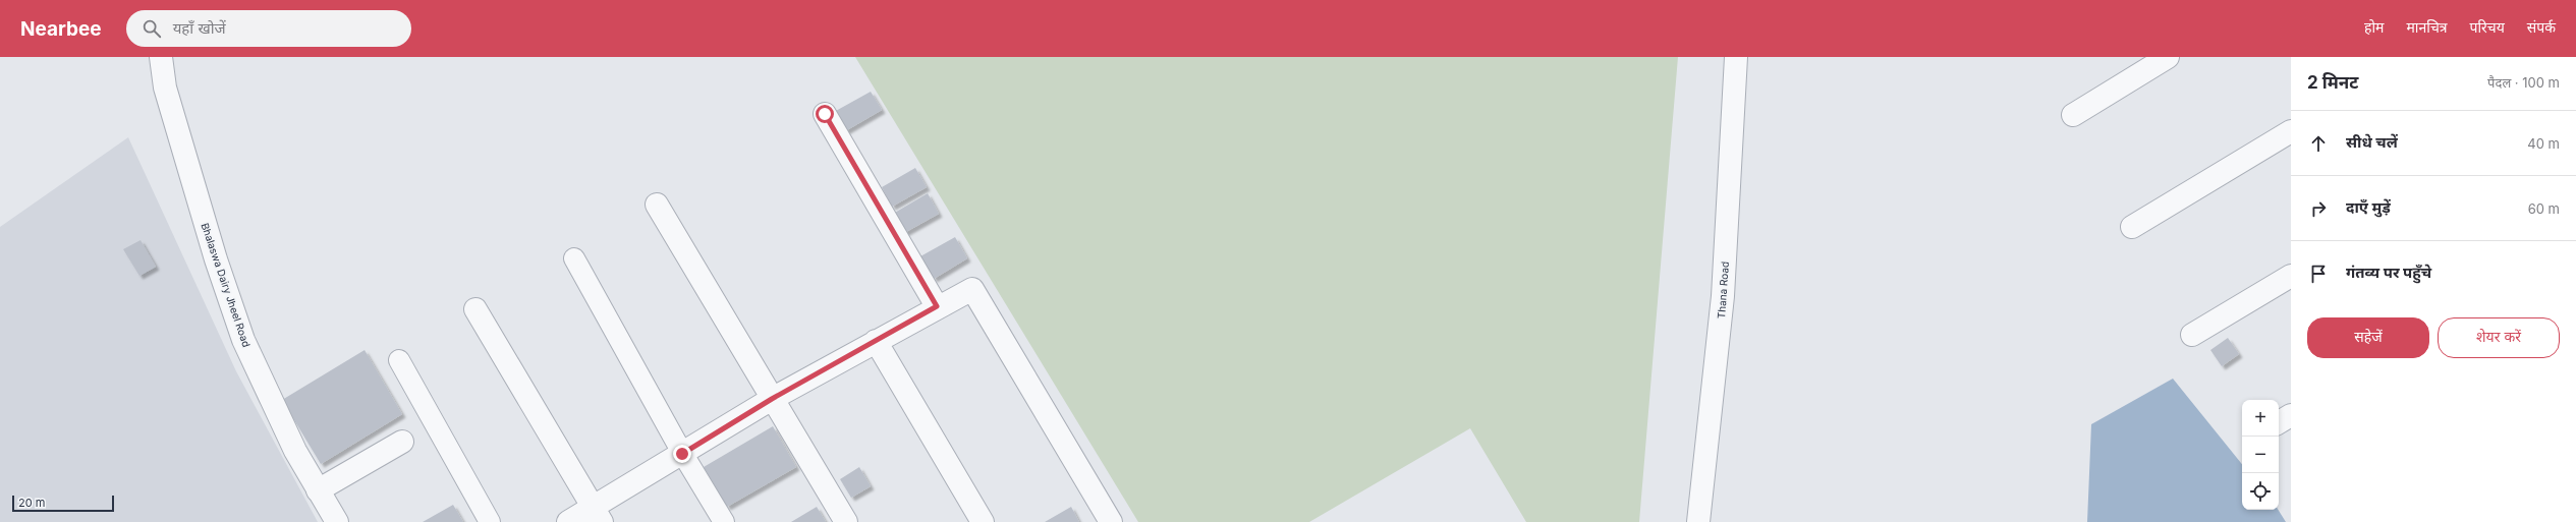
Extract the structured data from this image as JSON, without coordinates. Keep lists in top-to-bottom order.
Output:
{
  "streets": {
    "street": ["Bhalaswa Dairy Jheel Road", "Thana Road"]
  },
  "scale_bar": "20 m",
  "page": {
    "header": "Nearbee",
    "search": "यहाँ खोजें",
    "nav": [
      "होम",
      "मानचित्र",
      "परिचय",
      "संपर्क"
    ],
    "heading": ["2 मिनट", "पैदल · 100 m"],
    "list": [
      ["सीधे चलें", "40 m"],
      ["दाएँ मुड़ें", "60 m"],
      "गंतव्य पर पहुँचे"
    ],
    "buttons": ["सहेजें", "शेयर करें"],
    "map_buttons": ["+", "−"],
    "scale": "20 m"
  }
}
